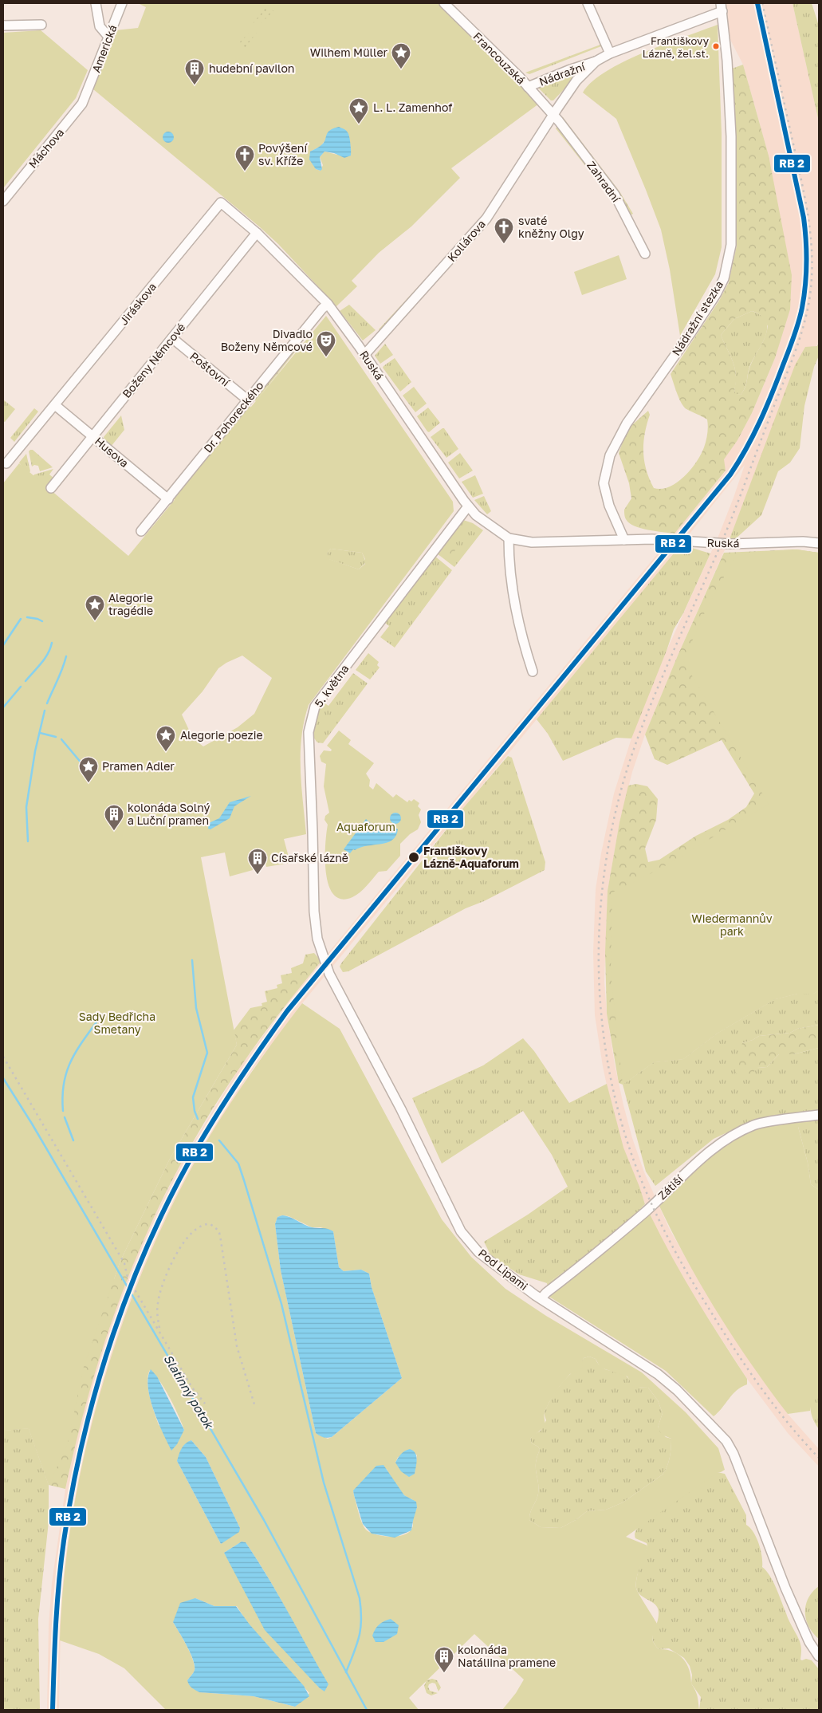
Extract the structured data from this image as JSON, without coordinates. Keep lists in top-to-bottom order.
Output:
{
  "streets": {
    "street": [
      "Americká",
      "Francouzská",
      "Nádražní",
      "Máchova",
      "Zahradní",
      "Kollárova",
      "Jiráskova",
      "Nádražní stezka",
      "Boženy Němcové",
      "Ruská",
      "Poštovní",
      "Dr. Pohoreckého",
      "Husova",
      "5. května",
      "Zátiší",
      "Pod Lipami"
    ]
  },
  "crossings": [
    ["Americká", "Máchova"],
    ["Francouzská", "Nádražní"],
    ["Francouzská", "Zahradní"],
    ["Francouzská", "Kollárova"],
    ["Nádražní", "Zahradní"],
    ["Nádražní", "Kollárova"],
    ["Nádražní", "Nádražní stezka"],
    ["Zahradní", "Kollárova"],
    ["Kollárova", "Ruská"],
    ["Jiráskova", "Ruská"],
    ["Jiráskova", "Husova"],
    ["Nádražní stezka", "Ruská"],
    ["Boženy Němcové", "Ruská"],
    ["Boženy Němcové", "Poštovní"],
    ["Boženy Němcové", "Husova"],
    ["Ruská", "Dr. Pohoreckého"],
    ["Ruská", "5. května"],
    ["Poštovní", "Dr. Pohoreckého"],
    ["Dr. Pohoreckého", "Husova"],
    ["5. května", "Pod Lipami"],
    ["Zátiší", "Pod Lipami"]
  ],
  "water": ["Slatinný potok"],
  "parks": ["Aquaforum", "Wiedermannův park", "Sady Bedřicha Smetany"],
  "places": {
    "other": ["Františkovy Lázně, žel.st.", "Františkovy Lázně-Aquaforum"],
    "place": [
      "Wilhem Müller",
      "L. L. Zamenhof",
      "Alegorie tragédie",
      "Alegorie poezie",
      "Pramen Adler"
    ],
    "building": [
      "hudební pavilon",
      "kolonáda Solný a Luční pramen",
      "Císařské lázně",
      "kolonáda Natáliina pramene"
    ],
    "church": ["Povýšení sv. Kříže", "svaté kněžny Olgy"],
    "theatre": ["Divadlo Boženy Němcové"]
  }
}
